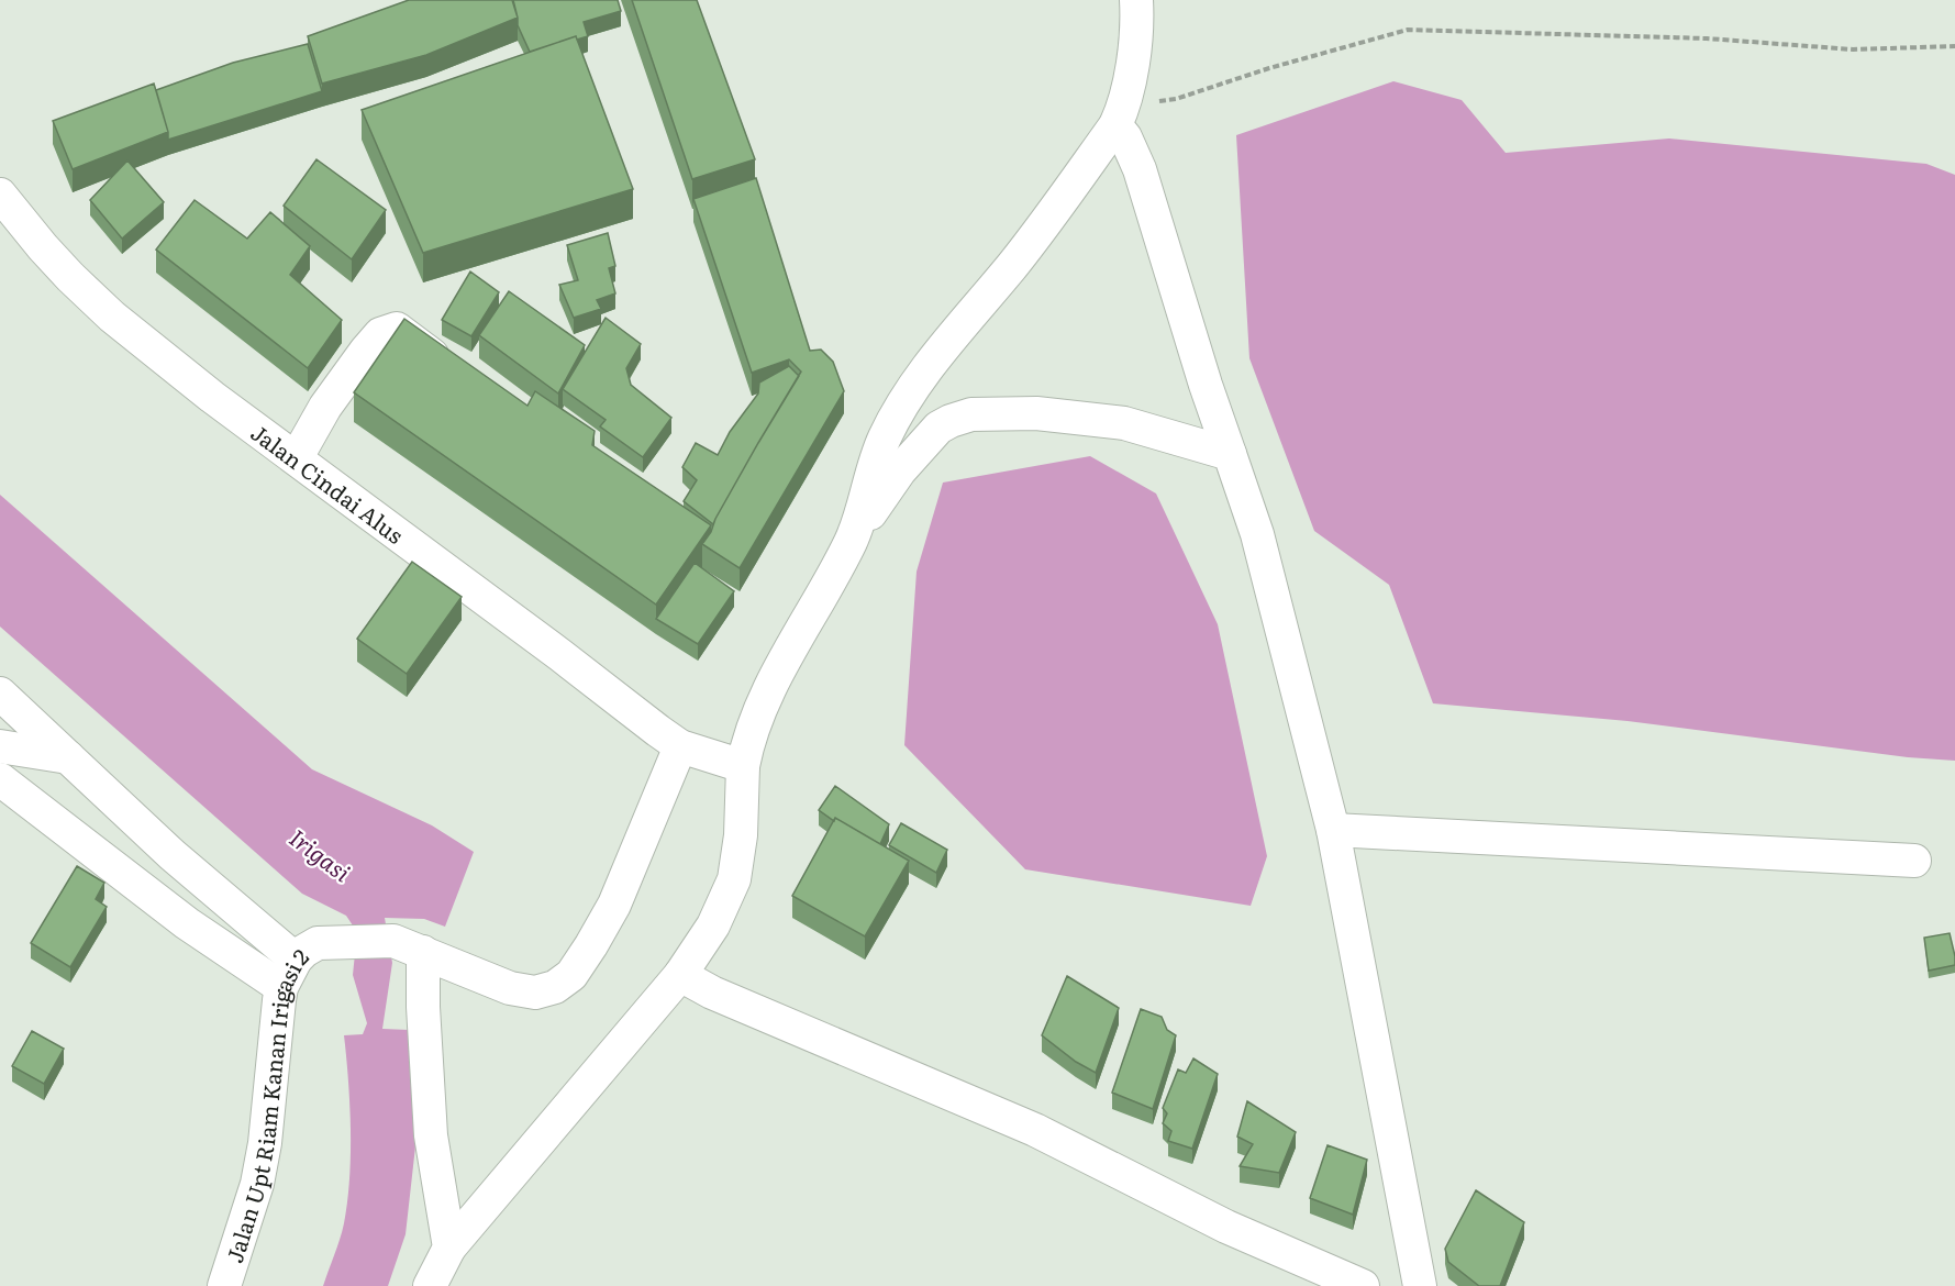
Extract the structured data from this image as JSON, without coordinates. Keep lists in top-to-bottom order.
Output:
{
  "streets": {
    "street": ["Jalan Cindai Alus", "Jalan Upt Riam Kanan Irigasi 2"]
  },
  "crossings": [
    ["Jalan Cindai Alus", "Jalan Upt Riam Kanan Irigasi 2"]
  ],
  "water": ["Irigasi"]
}
